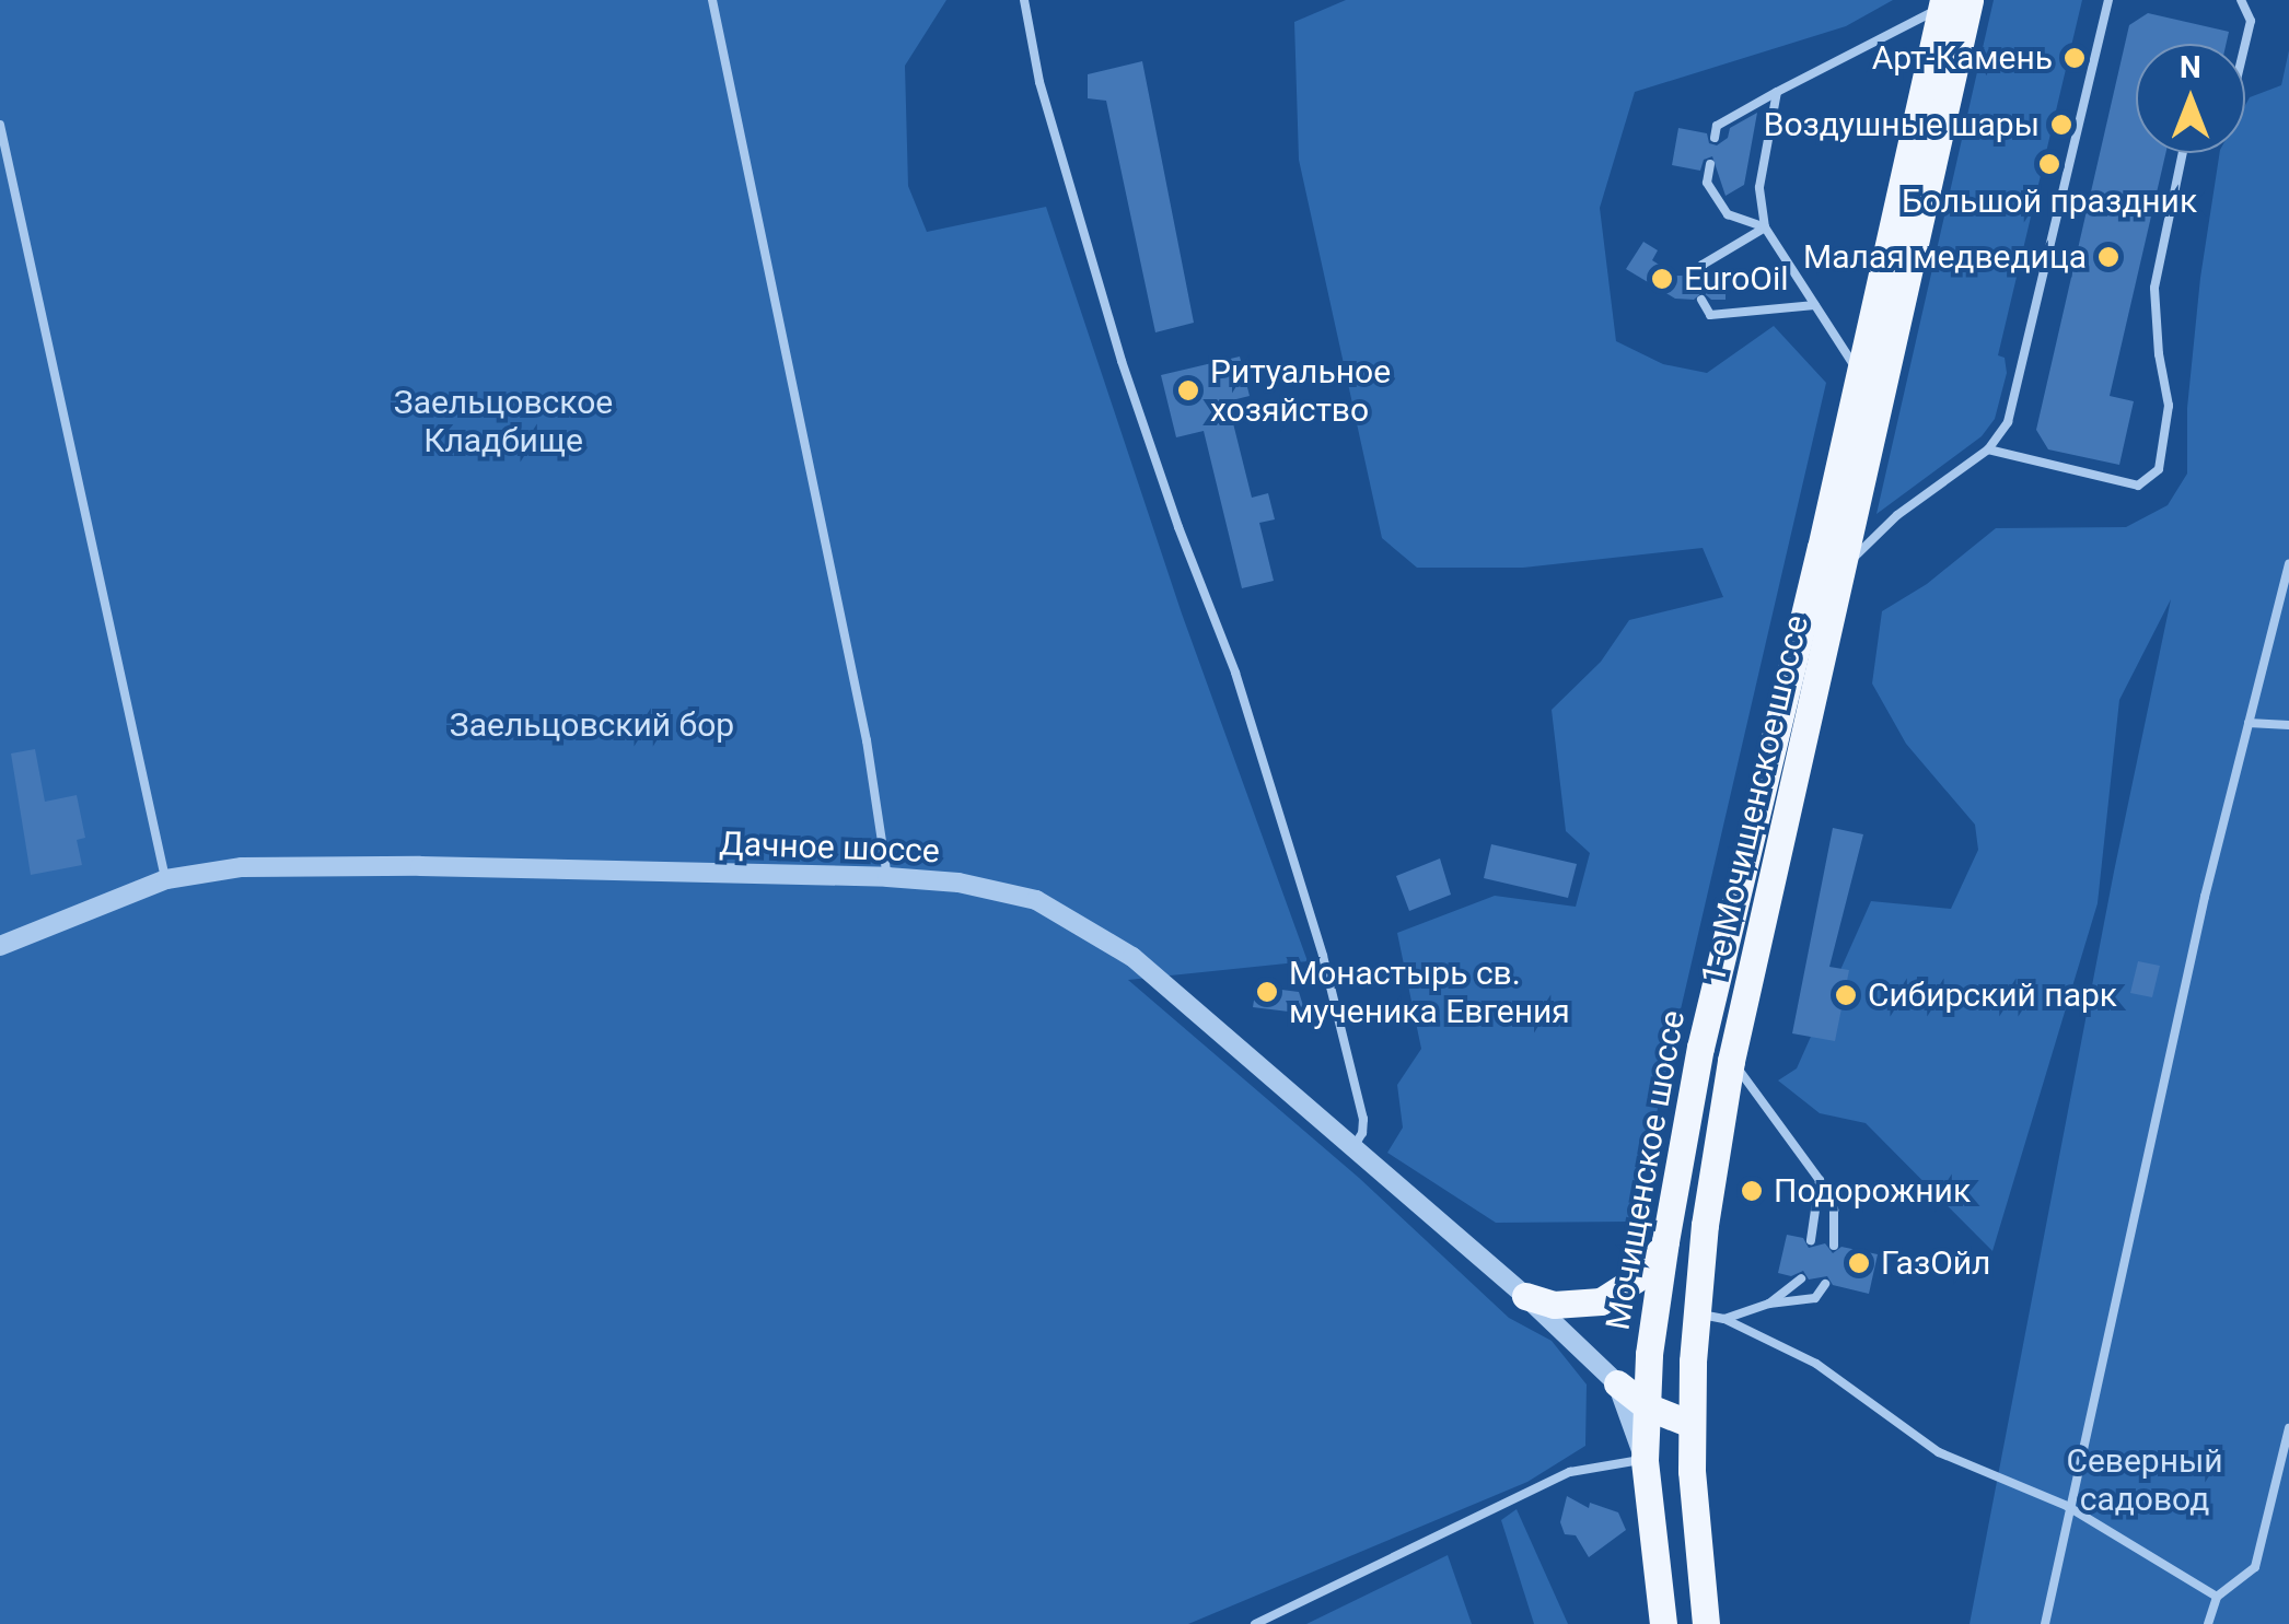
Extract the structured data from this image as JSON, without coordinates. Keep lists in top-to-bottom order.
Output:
{
  "streets": {
    "main road": ["1-е Мочищенское шоссе", "Мочищенское шоссе"],
    "street": ["Дачное шоссе"]
  },
  "parks": ["Заельцовское Кладбище", "Заельцовский бор", "Северный садовод"],
  "places": [
    "Арт-Камень",
    "Воздушные шары",
    "Большой праздник",
    "Малая медведица",
    "EuroOil",
    "Ритуальное хозяйство",
    "Монастырь св. мученика Евгения",
    "Сибирский парк",
    "Подорожник",
    "ГазОйл"
  ],
  "north": "top"
}
